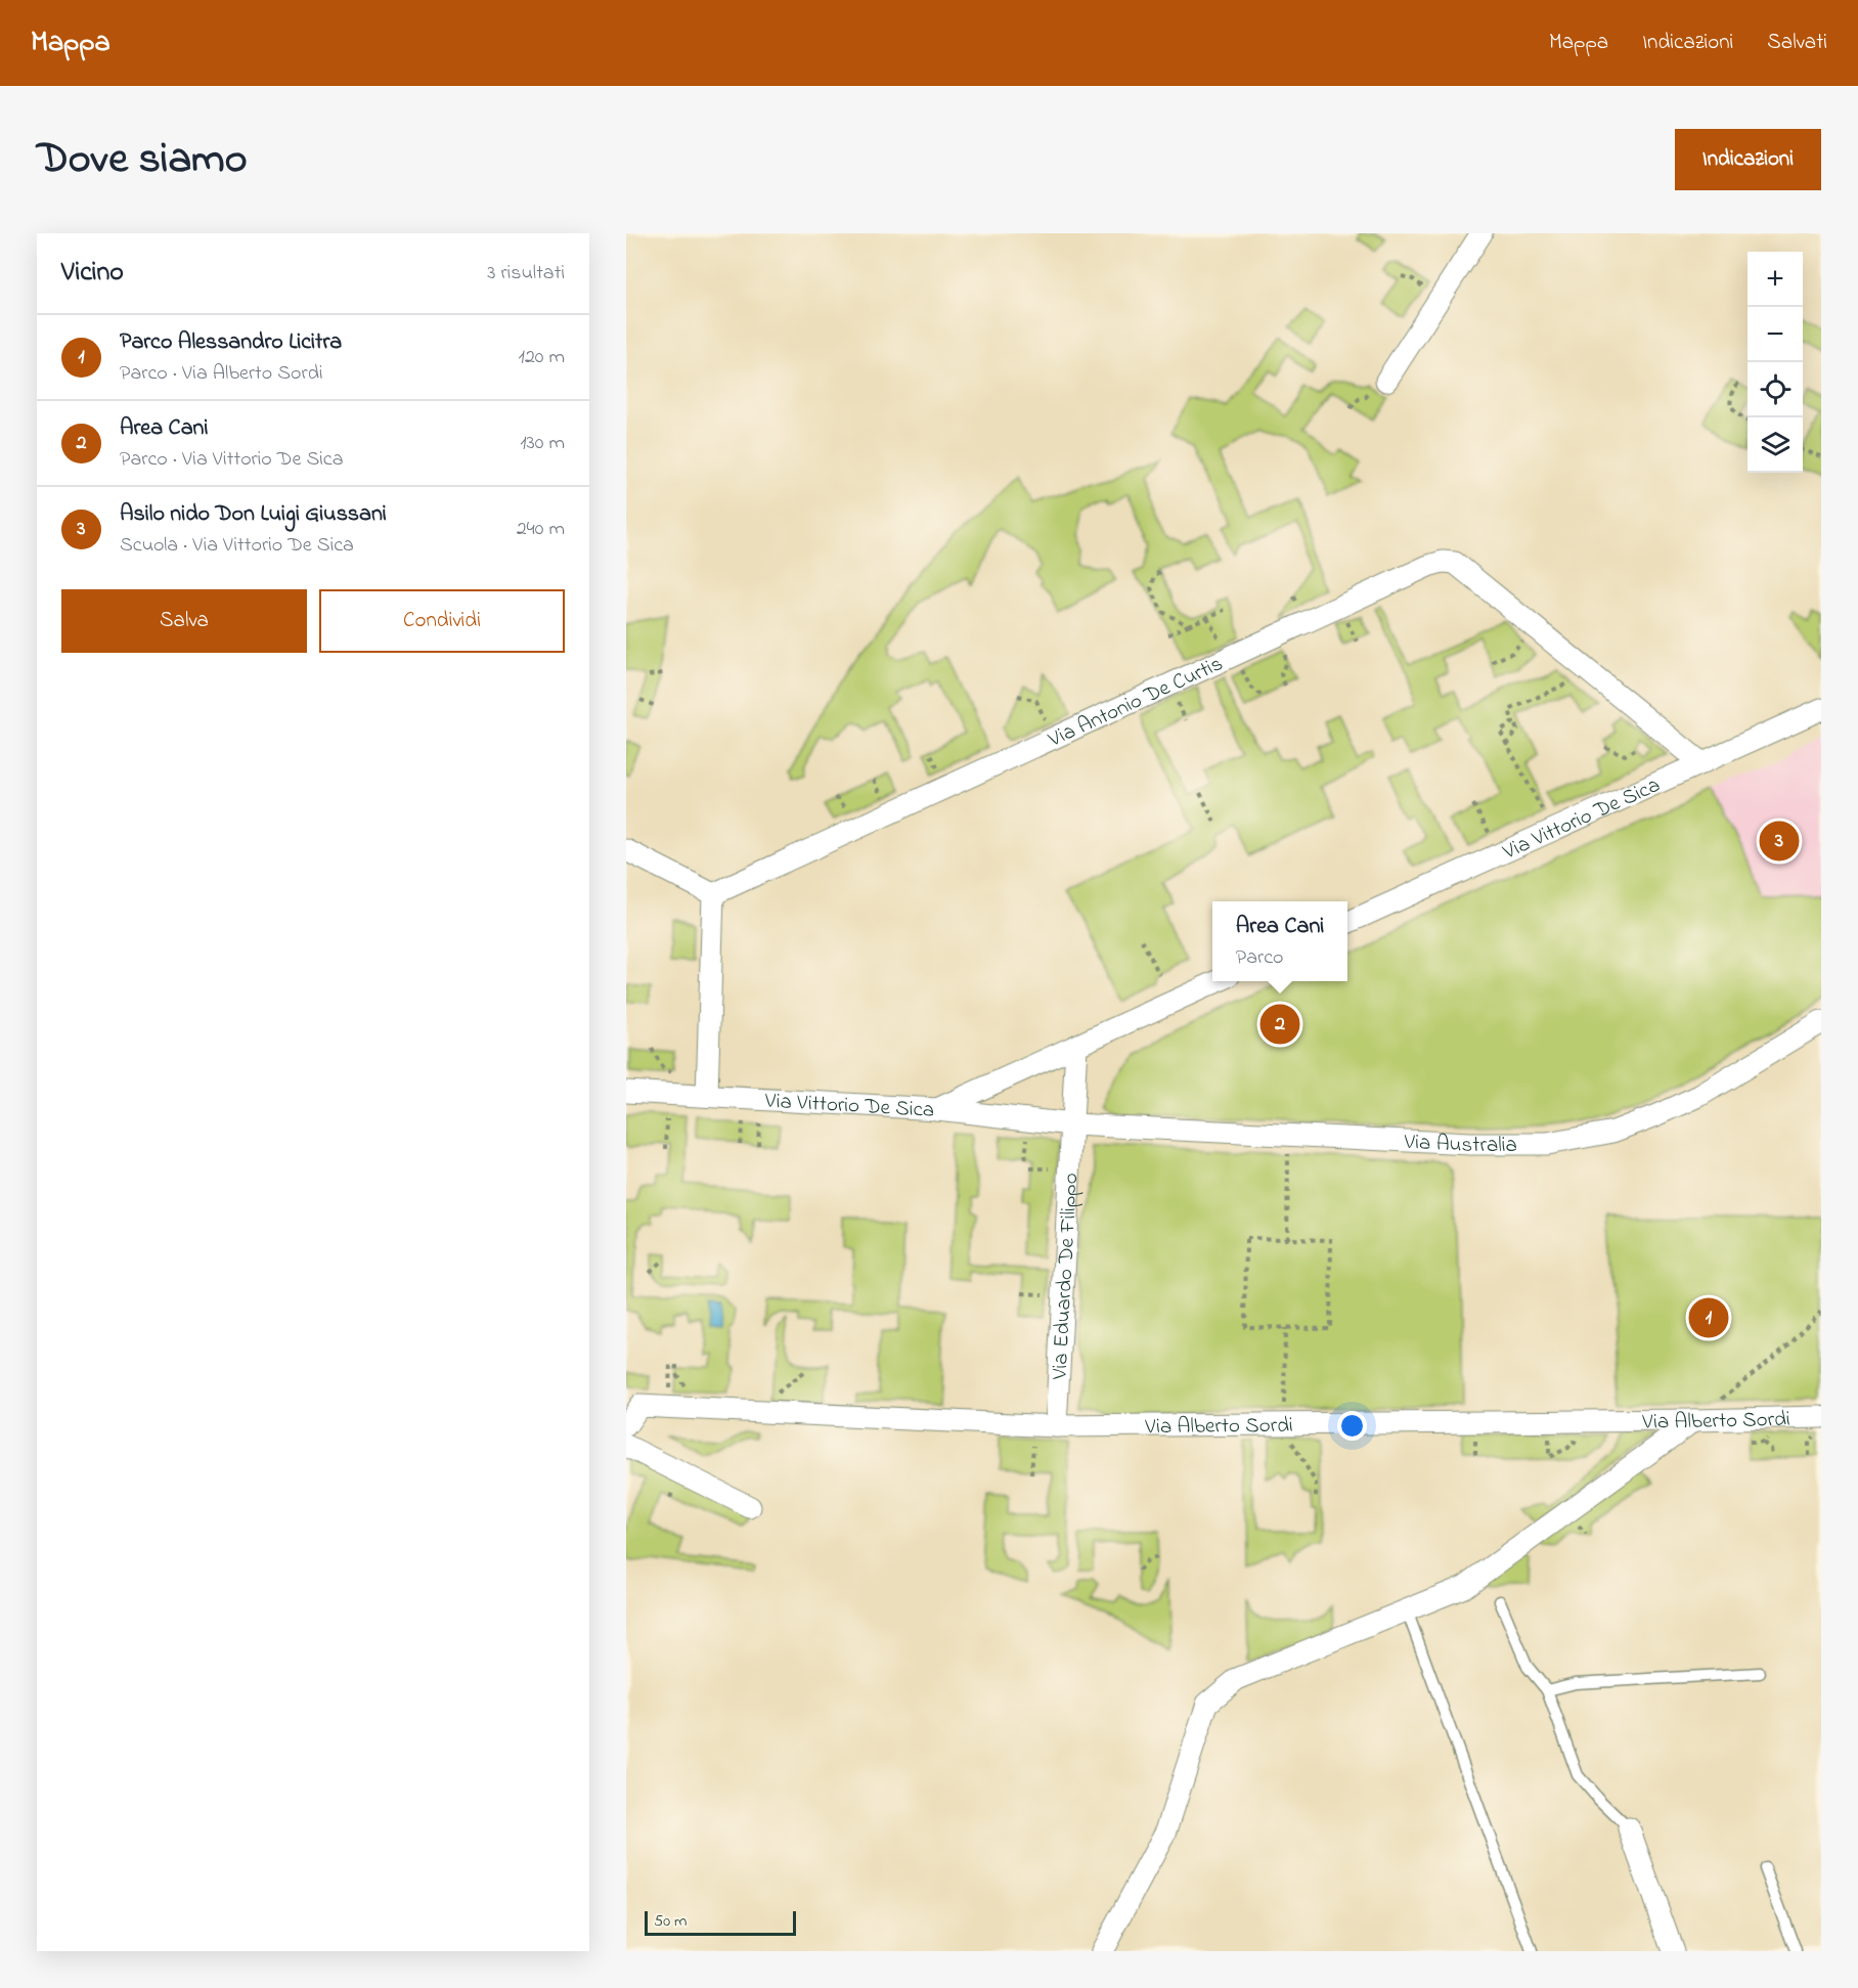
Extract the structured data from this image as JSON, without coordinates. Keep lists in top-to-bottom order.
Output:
{
  "streets": {
    "street": [
      "Via Antonio De Curtis",
      "Via Vittorio De Sica",
      "Via Australia",
      "Via Eduardo De Filippo",
      "Via Alberto Sordi"
    ]
  },
  "crossings": [
    ["Via Antonio De Curtis", "Via Vittorio De Sica"],
    ["Via Vittorio De Sica", "Via Australia"],
    ["Via Vittorio De Sica", "Via Eduardo De Filippo"],
    ["Via Australia", "Via Eduardo De Filippo"],
    ["Via Eduardo De Filippo", "Via Alberto Sordi"]
  ],
  "scale_bar": "50 m",
  "page": {
    "header": "Mappa",
    "nav": ["Mappa", "Indicazioni", "Salvati"],
    "title": "Dove siamo",
    "buttons": [
      "Indicazioni",
      ["Salva", "Condividi"]
    ],
    "heading": ["Vicino", "3 risultati"],
    "map_buttons": ["+", "−"],
    "list": [
      {
        "mark": "1",
        "name": "Parco Alessandro Licitra",
        "note": "Parco · Via Alberto Sordi",
        "value": "120 m"
      },
      {
        "mark": "2",
        "name": "Area Cani",
        "note": "Parco · Via Vittorio De Sica",
        "value": "130 m"
      },
      {
        "mark": "3",
        "name": "Asilo nido Don Luigi Giussani",
        "note": "Scuola · Via Vittorio De Sica",
        "value": "240 m"
      }
    ],
    "pins": ["3", "2", "1"],
    "popup": ["Area Cani", "Parco"],
    "scale": "50 m"
  }
}
